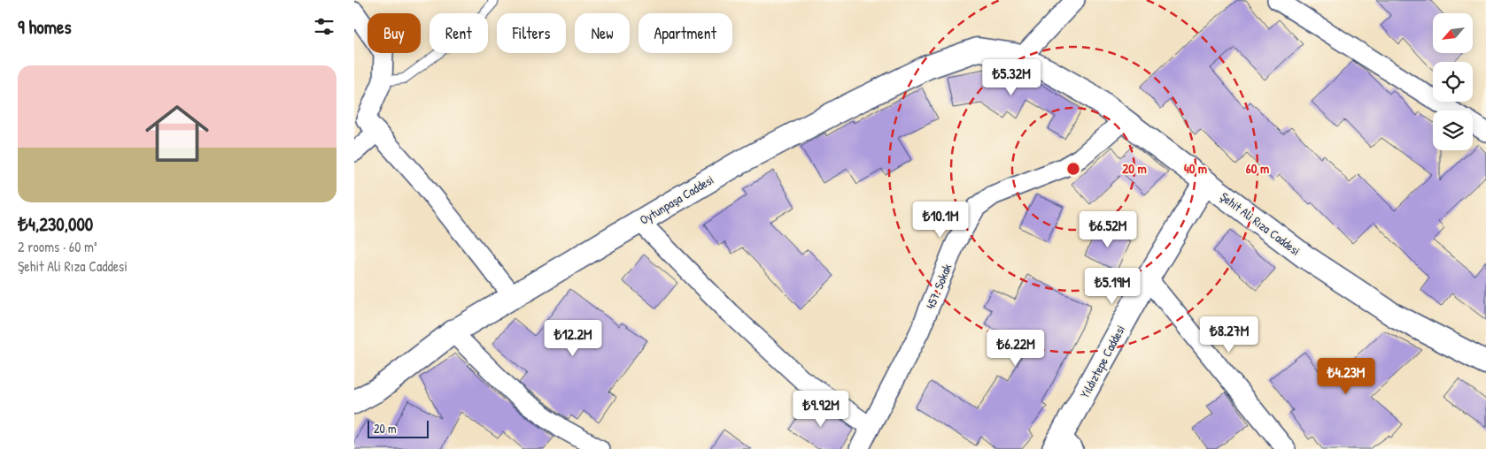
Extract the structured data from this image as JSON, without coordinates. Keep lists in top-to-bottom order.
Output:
{
  "streets": {
    "street": [
      "Oytunpaşa Caddesi",
      "Şehit Ali Rıza Caddesi",
      "457. Sokak",
      "Yıldıztepe Caddesi"
    ]
  },
  "crossings": [
    ["Oytunpaşa Caddesi", "Şehit Ali Rıza Caddesi"],
    ["Şehit Ali Rıza Caddesi", "457. Sokak"],
    ["Şehit Ali Rıza Caddesi", "Yıldıztepe Caddesi"]
  ],
  "scale_bar": "20 m",
  "north": "bottom left",
  "page": {
    "heading": "9 homes",
    "chip": [
      "Buy",
      "Rent",
      "Filters",
      "New",
      "Apartment"
    ],
    "list": [
      {
        "name": "₺4,230,000",
        "note": "2 rooms · 60 m² · Şehit Ali Rıza Caddesi"
      }
    ],
    "price": [
      "₺5.32M",
      "₺10.1M",
      "₺6.52M",
      "₺5.19M",
      "₺8.27M",
      "₺12.2M",
      "₺6.22M",
      "₺4.23M",
      "₺9.92M"
    ],
    "scale": "20 m"
  },
  "rings": ["20 m", "40 m", "60 m"]
}
